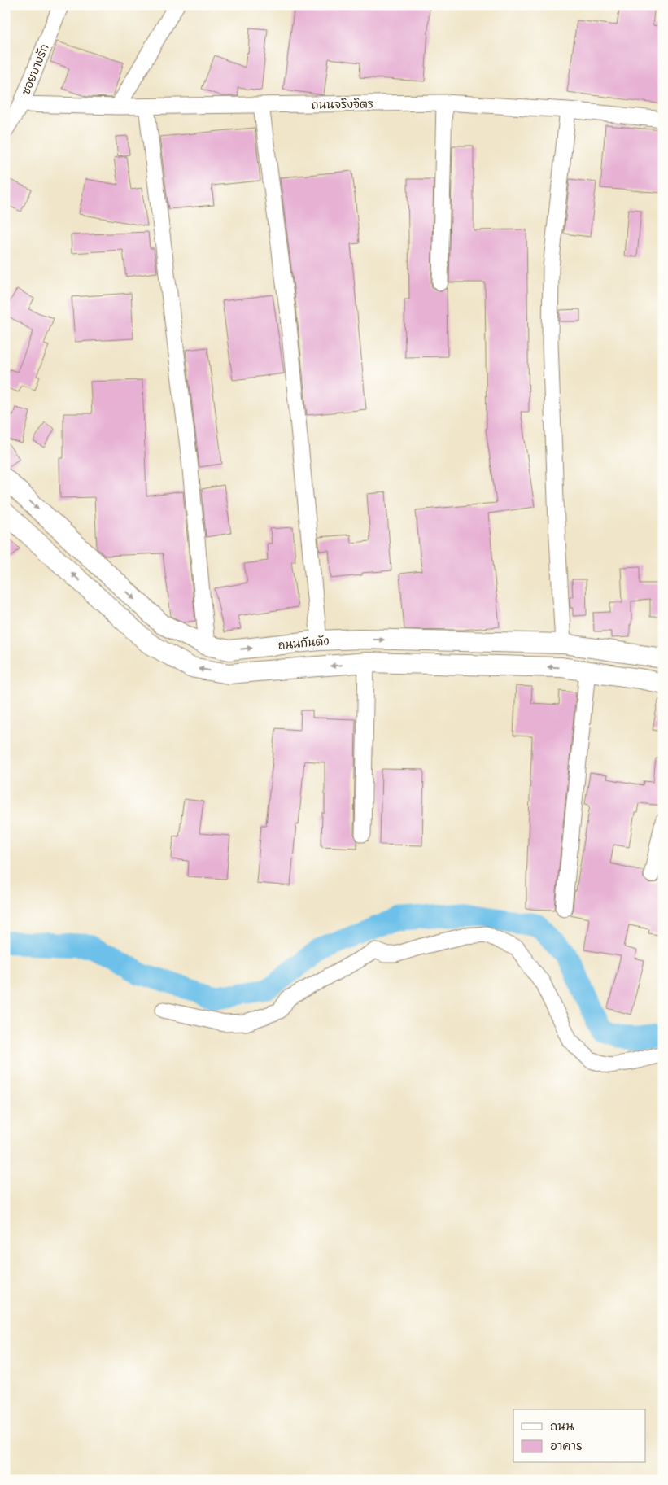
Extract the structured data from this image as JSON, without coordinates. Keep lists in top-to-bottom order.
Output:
{
  "streets": {
    "main road": ["ถนนกันตัง"],
    "street": ["ซอยบางรัก", "ถนนจริงจิตร"]
  },
  "crossings": [
    ["ซอยบางรัก", "ถนนจริงจิตร"]
  ],
  "legend": ["ถนน", "อาคาร"]
}
